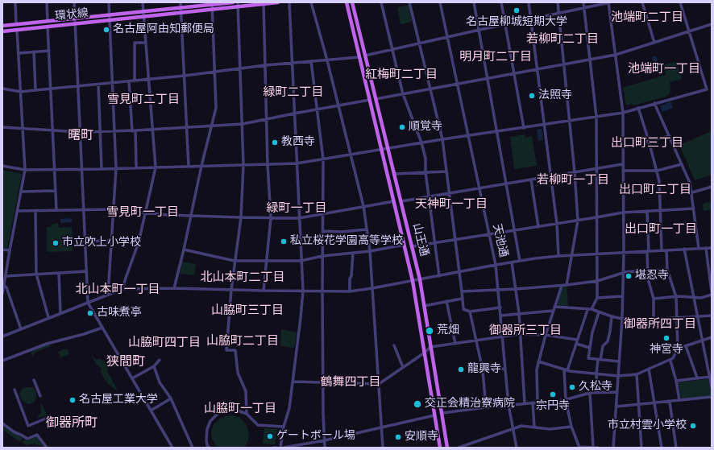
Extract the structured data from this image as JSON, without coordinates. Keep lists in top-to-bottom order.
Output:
{
  "streets": {
    "main road": ["環状線", "山王通"],
    "street": ["天池通"]
  },
  "districts": [
    "池端町二丁目",
    "若柳町二丁目",
    "明月町二丁目",
    "池端町一丁目",
    "紅梅町二丁目",
    "緑町二丁目",
    "雪見町二丁目",
    "曙町",
    "出口町三丁目",
    "若柳町一丁目",
    "出口町二丁目",
    "天神町一丁目",
    "緑町一丁目",
    "雪見町一丁目",
    "出口町一丁目",
    "北山本町二丁目",
    "北山本町一丁目",
    "山脇町三丁目",
    "御器所四丁目",
    "御器所三丁目",
    "山脇町二丁目",
    "山脇町四丁目",
    "狭間町",
    "鶴舞四丁目",
    "山脇町一丁目",
    "御器所町"
  ],
  "places": [
    "名古屋柳城短期大学",
    "名古屋阿由知郵便局",
    "法照寺",
    "順覚寺",
    "教西寺",
    "私立桜花学園高等学校",
    "市立吹上小学校",
    "堪忍寺",
    "古味煮亭",
    "荒畑",
    "神宮寺",
    "龍興寺",
    "久松寺",
    "宗円寺",
    "名古屋工業大学",
    "交正会精治寮病院",
    "市立村雲小学校",
    "ゲートボール場",
    "安順寺"
  ]
}
